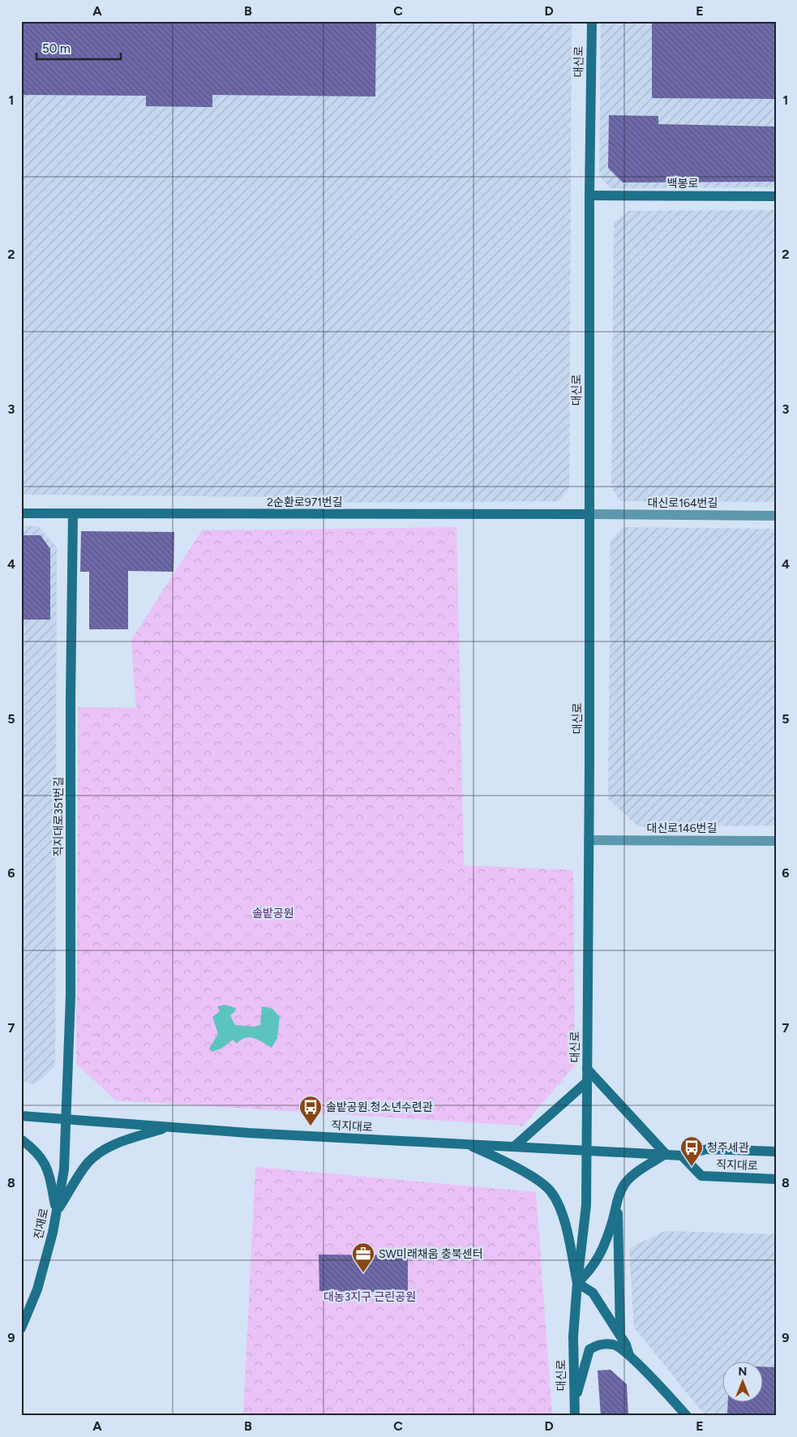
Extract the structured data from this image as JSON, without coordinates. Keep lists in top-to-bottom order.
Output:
{
  "streets": {
    "street": [
      "대신로",
      "백봉로",
      "2순환로971번길",
      "대신로164번길",
      "직지대로351번길",
      "대신로146번길",
      "직지대로",
      "진재로"
    ]
  },
  "crossings": [
    ["대신로", "백봉로"],
    ["대신로", "2순환로971번길"],
    ["대신로", "대신로164번길"],
    ["대신로", "대신로146번길"],
    ["대신로", "직지대로"],
    ["2순환로971번길", "대신로164번길"],
    ["2순환로971번길", "직지대로351번길"],
    ["직지대로351번길", "직지대로"],
    ["직지대로351번길", "진재로"],
    ["직지대로", "진재로"]
  ],
  "parks": ["솔밭공원", "대농3지구 근린공원"],
  "places": {
    "bus stop": ["솔밭공원.청소년수련관", "청주세관"],
    "office": ["SW미래채움 충북센터"]
  },
  "scale_bar": "50 m",
  "north": "top",
  "grid": {
    "columns": [
      "A",
      "B",
      "C",
      "D",
      "E"
    ],
    "rows": [
      "1",
      "2",
      "3",
      "4",
      "5",
      "6",
      "7",
      "8",
      "9"
    ]
  }
}
